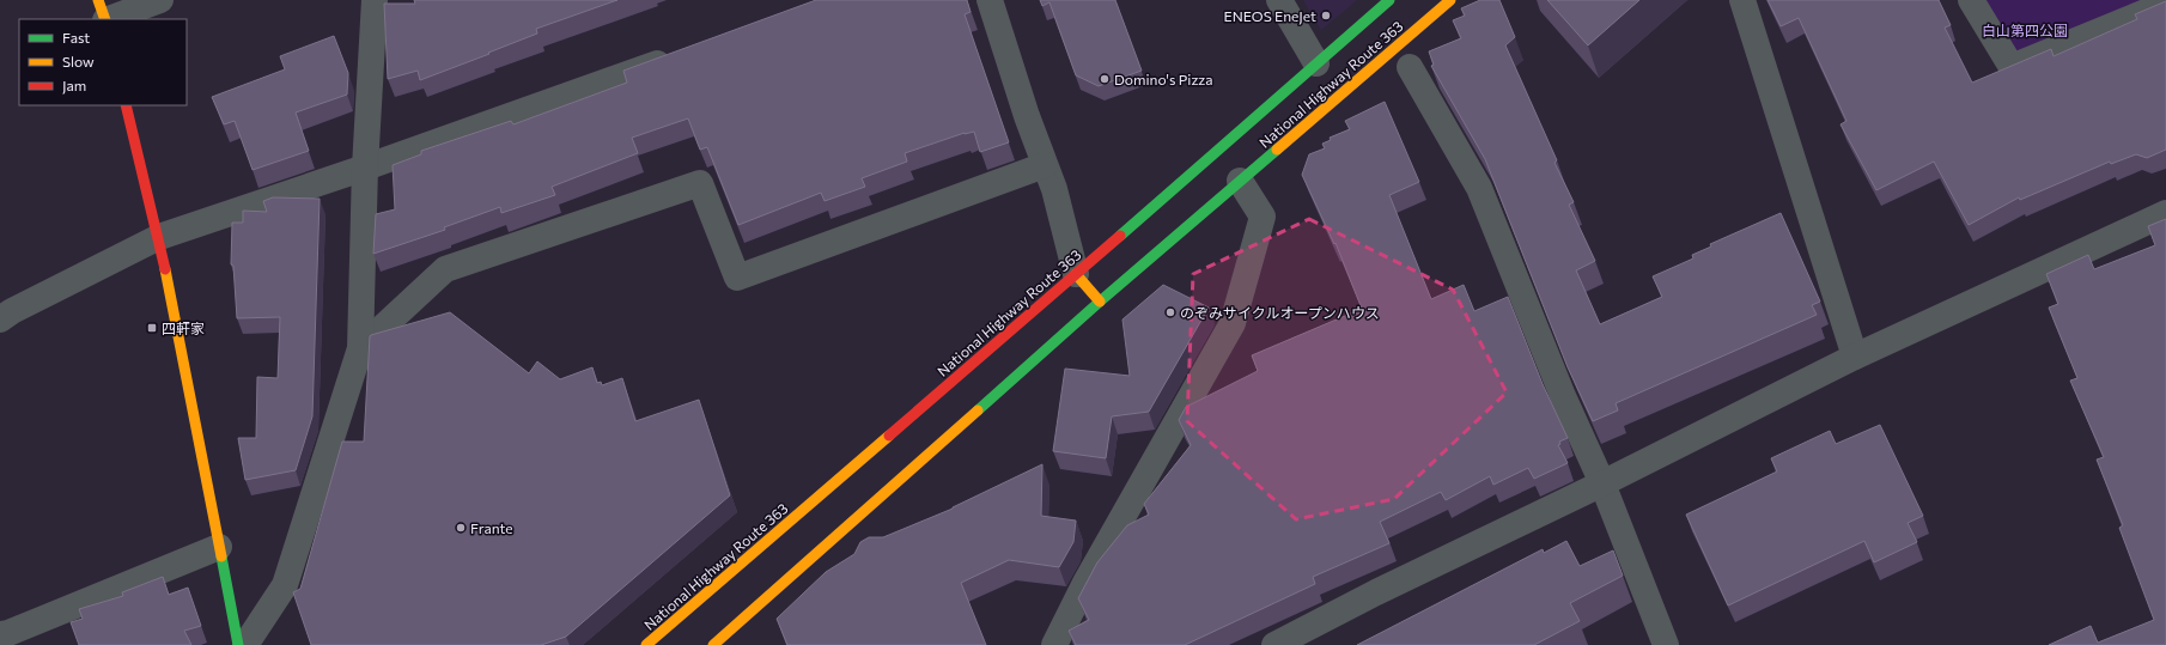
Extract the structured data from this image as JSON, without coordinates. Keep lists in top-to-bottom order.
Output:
{
  "streets": {
    "main road": ["National Highway Route 363"]
  },
  "parks": ["白山第四公園"],
  "places": {
    "other": [
      "ENEOS EneJet",
      "Domino's Pizza",
      "のぞみサイクルオープンハウス",
      "Frante"
    ],
    "transit": ["四軒家"]
  },
  "legend": ["Fast", "Slow", "Jam"]
}
